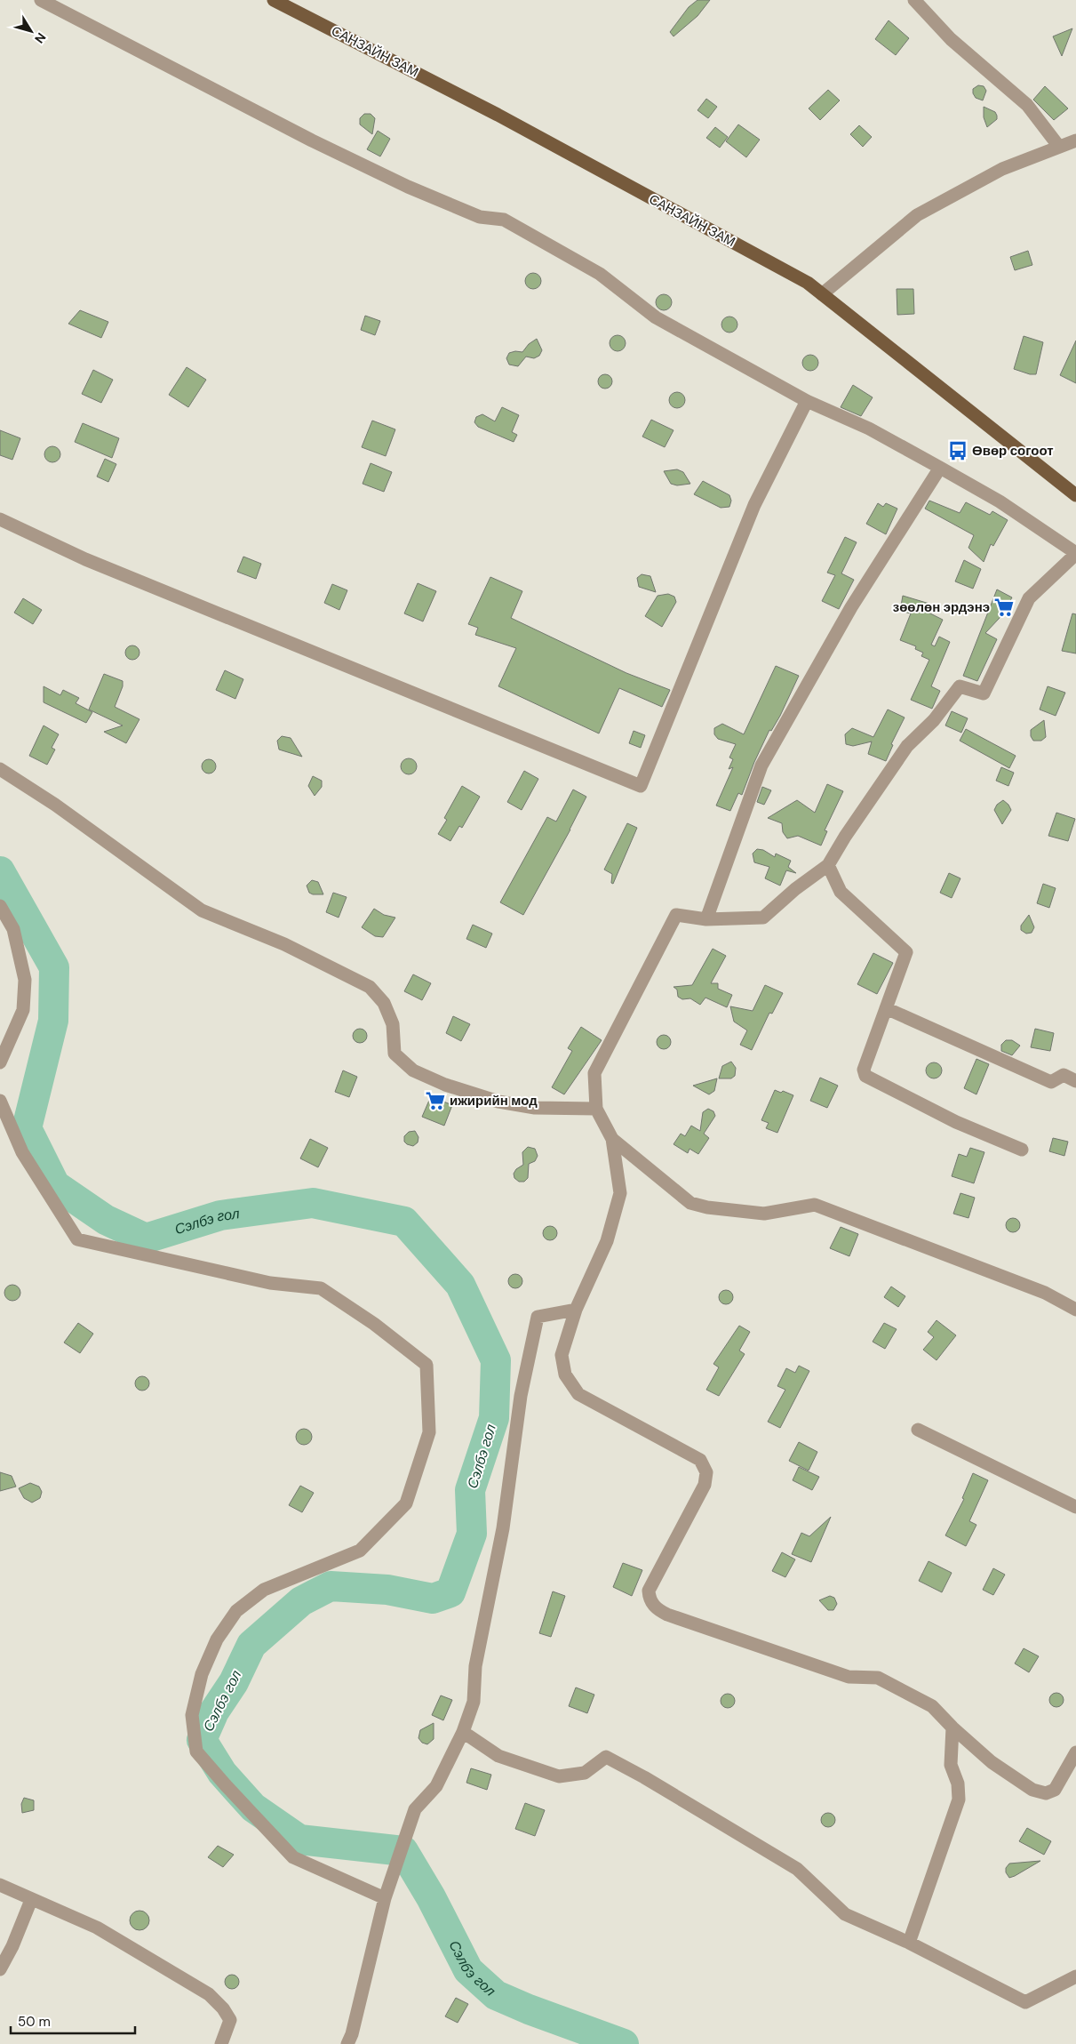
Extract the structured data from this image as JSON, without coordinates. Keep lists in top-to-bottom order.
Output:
{
  "streets": {
    "main road": ["САНЗАЙН ЗАМ"]
  },
  "water": ["Сэлбэ гол"],
  "places": {
    "bus stop": ["Өвөр согоот"],
    "supermarket": ["зөөлөн эрдэнэ", "ижирийн мод"]
  },
  "scale_bar": "50 m",
  "north": "bottom right"
}
